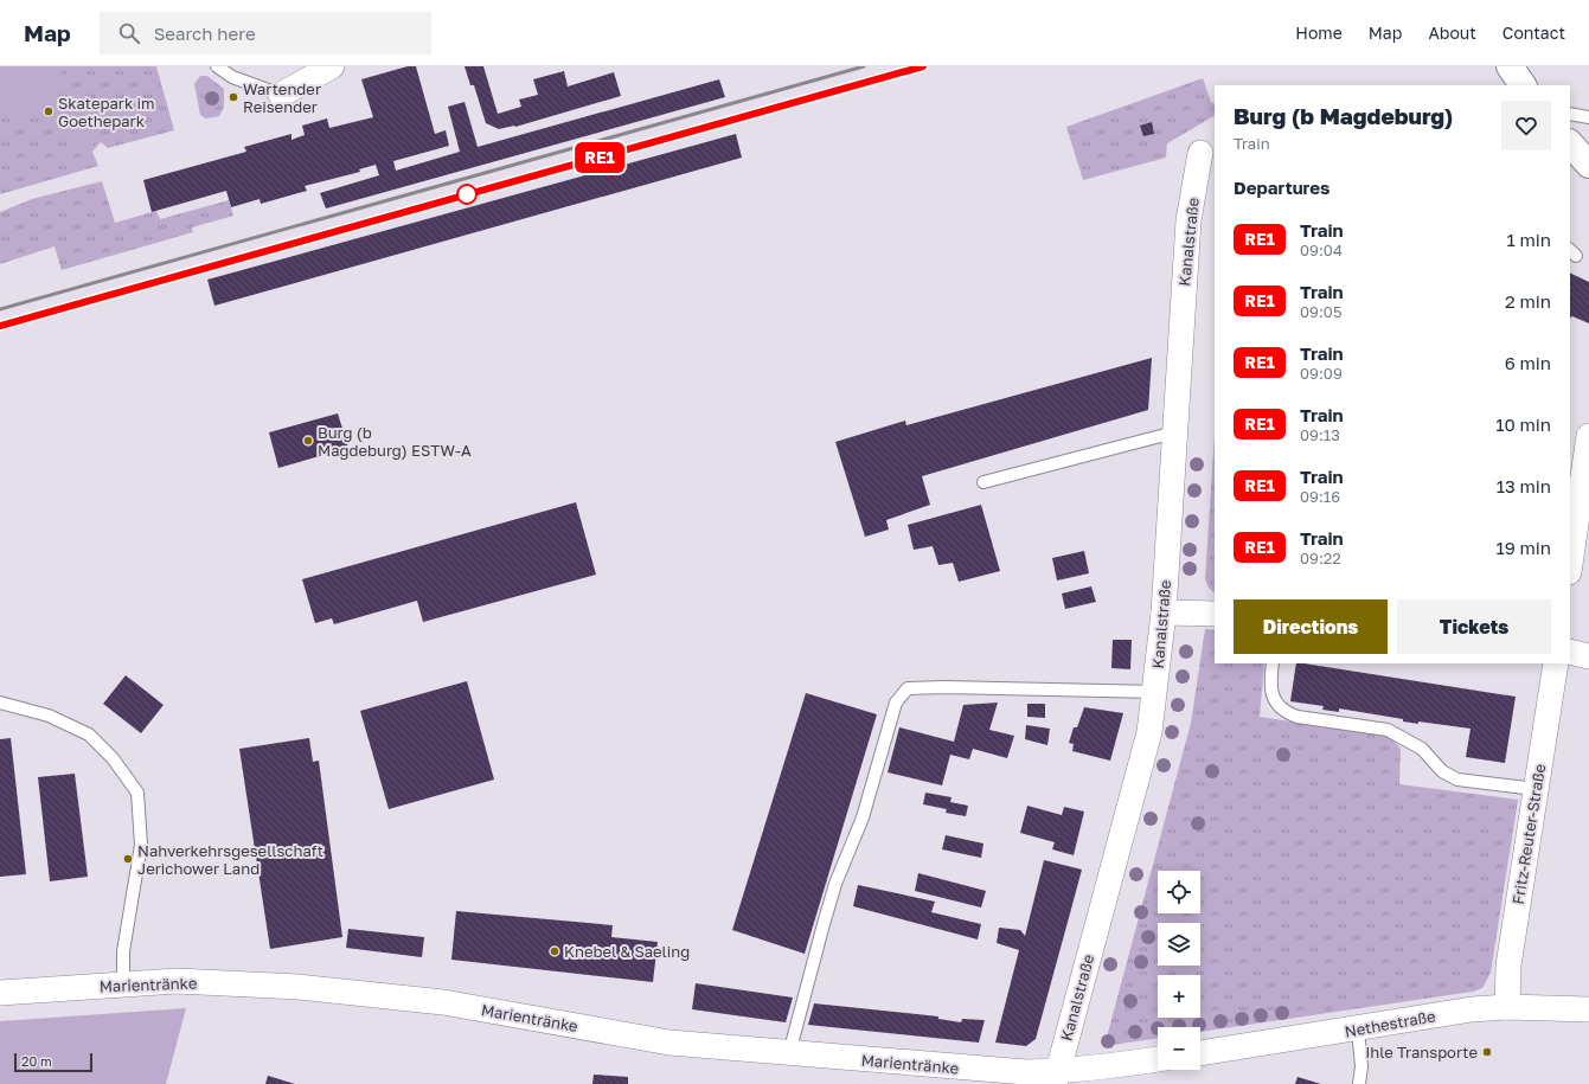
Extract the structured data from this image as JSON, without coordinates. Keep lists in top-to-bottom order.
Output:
{
  "streets": {
    "street": [
      "Kanalstraße",
      "Fritz-Reuter-Straße",
      "Marientränke",
      "Nethestraße"
    ]
  },
  "crossings": [
    ["Kanalstraße", "Marientränke"],
    ["Fritz-Reuter-Straße", "Nethestraße"]
  ],
  "places": [
    "Wartender Reisender",
    "Skatepark im Goethepark",
    "Burg (b Magdeburg) ESTW-A",
    "Nahverkehrsgesellschaft Jerichower Land",
    "Knebel & Saeling",
    "Ihle Transporte"
  ],
  "scale_bar": "20 m",
  "page": {
    "header": "Map",
    "search": "Search here",
    "nav": [
      "Home",
      "Map",
      "About",
      "Contact"
    ],
    "on_map": "RE1",
    "heading": [
      ["Burg (b Magdeburg)", "Train"],
      "Departures"
    ],
    "list": [
      {
        "mark": "RE1",
        "name": "Train",
        "note": "09:04",
        "value": "1 min"
      },
      {
        "mark": "RE1",
        "name": "Train",
        "note": "09:05",
        "value": "2 min"
      },
      {
        "mark": "RE1",
        "name": "Train",
        "note": "09:09",
        "value": "6 min"
      },
      {
        "mark": "RE1",
        "name": "Train",
        "note": "09:13",
        "value": "10 min"
      },
      {
        "mark": "RE1",
        "name": "Train",
        "note": "09:16",
        "value": "13 min"
      },
      {
        "mark": "RE1",
        "name": "Train",
        "note": "09:22",
        "value": "19 min"
      }
    ],
    "buttons": ["Directions", "Tickets"],
    "map_buttons": ["+", "−"],
    "scale": "20 m"
  }
}
